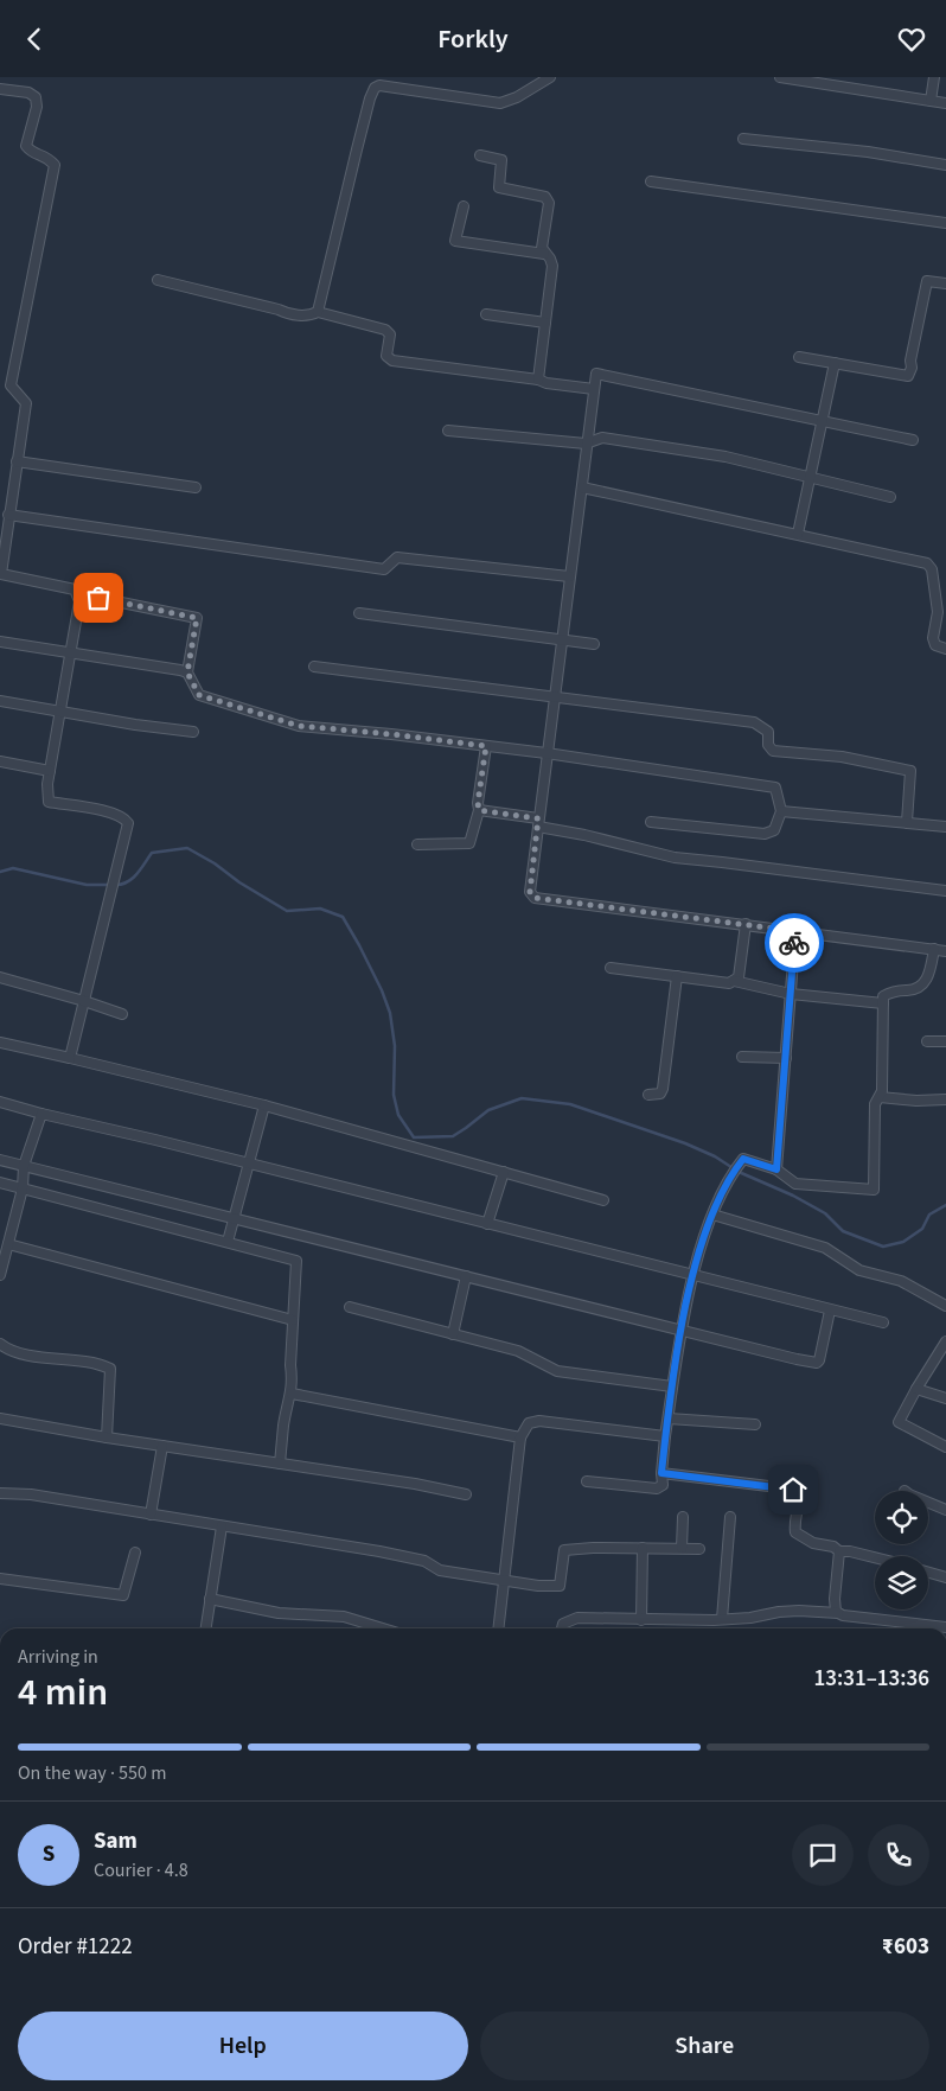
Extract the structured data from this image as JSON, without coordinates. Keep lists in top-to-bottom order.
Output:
{
  "page": {
    "header": "Forkly",
    "heading": ["4 min", "Arriving in", "13:31–13:36"],
    "panel": [
      "Sam",
      "Courier · 4.8",
      "Order #1222",
      "₹603"
    ],
    "bar": "On the way · 550 m",
    "round": "S",
    "buttons": ["Help", "Share"]
  }
}
